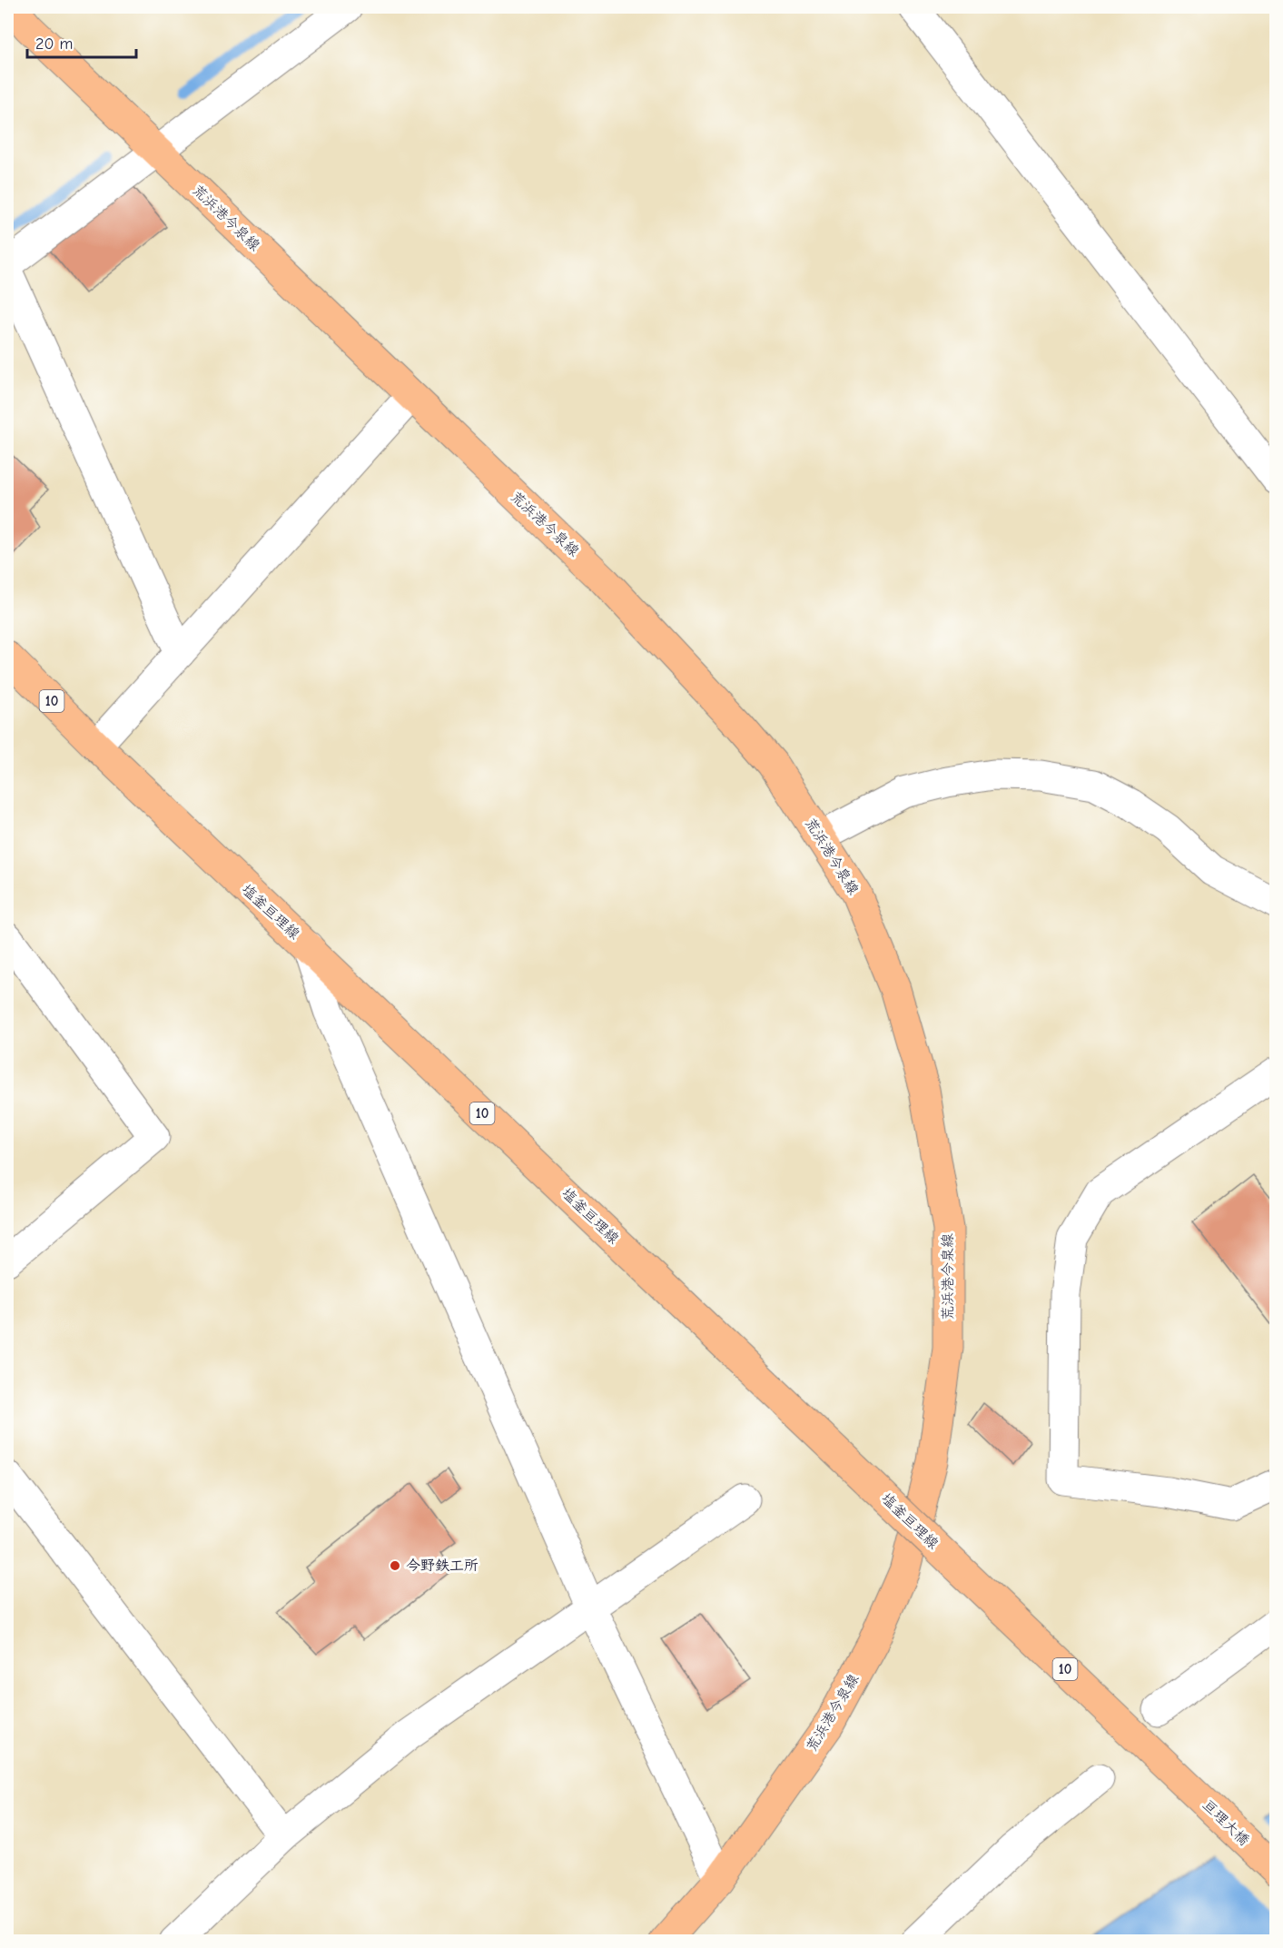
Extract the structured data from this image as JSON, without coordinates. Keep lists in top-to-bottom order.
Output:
{
  "streets": {
    "main road": [
      "荒浜港今泉線",
      "10",
      "塩釜亘理線",
      "亘理大橋"
    ]
  },
  "crossings": [
    ["塩釜亘理線", "亘理大橋"]
  ],
  "places": ["今野鉄工所"],
  "scale_bar": "20 m"
}
